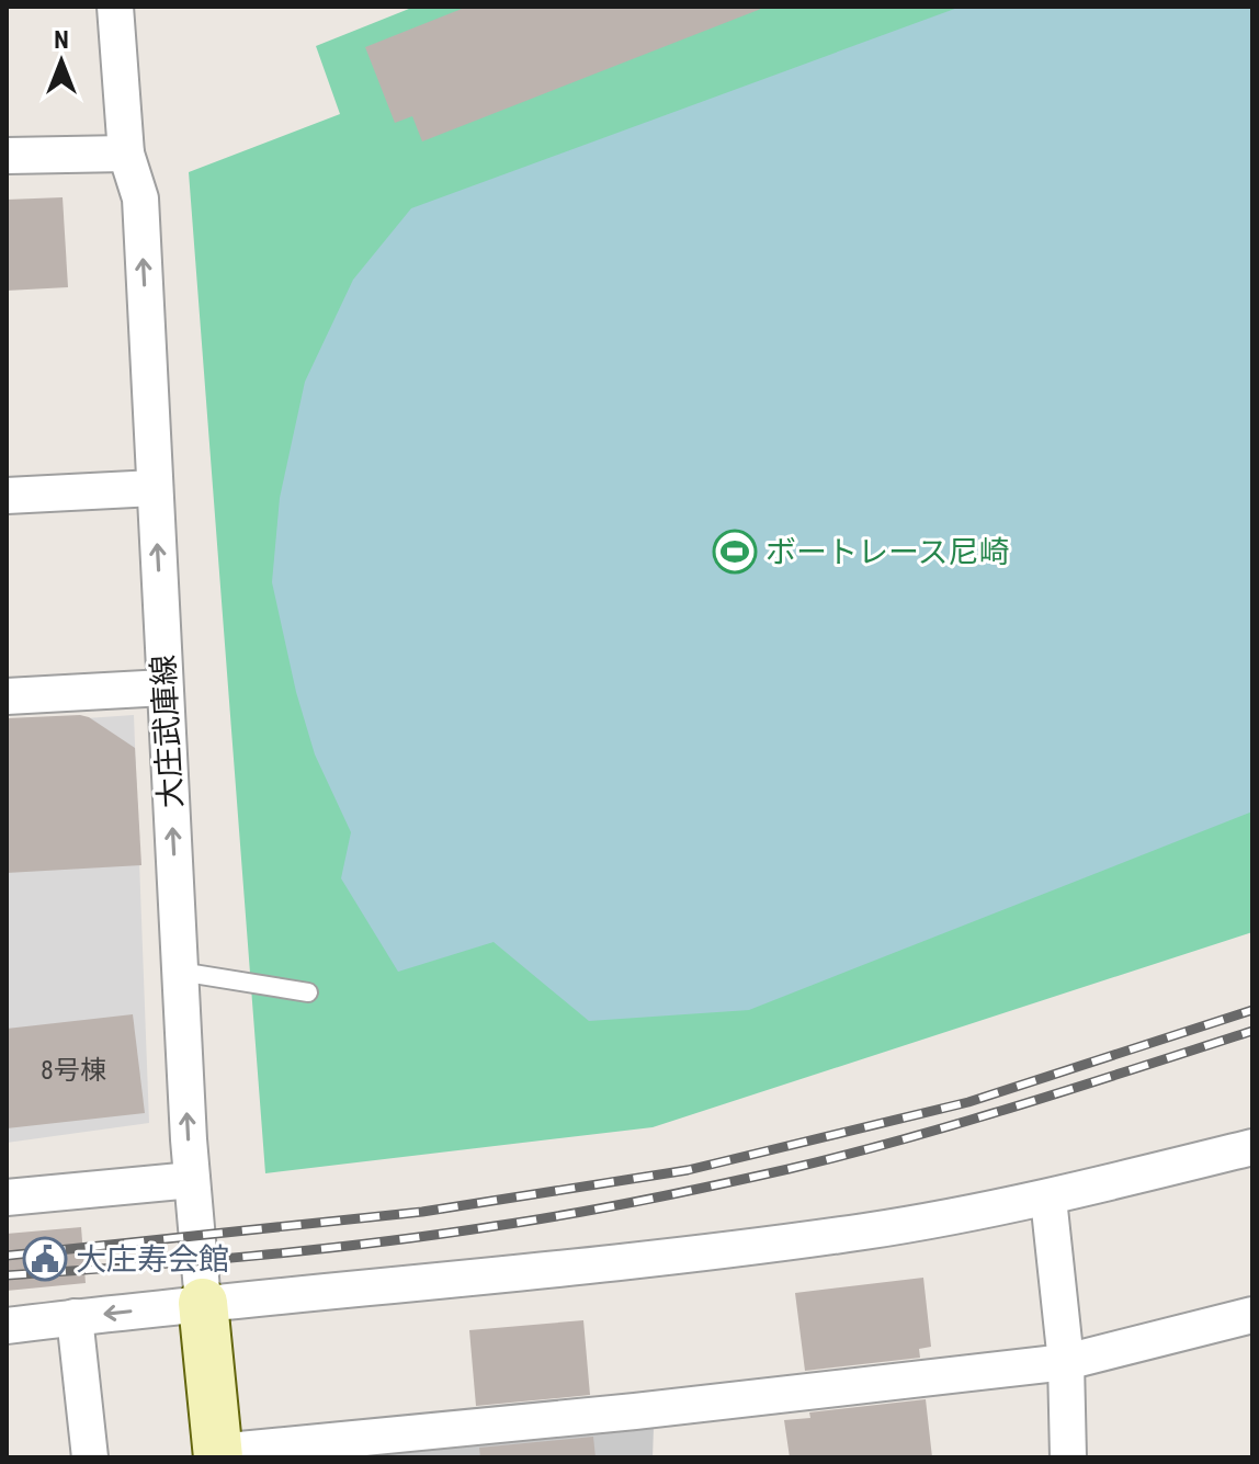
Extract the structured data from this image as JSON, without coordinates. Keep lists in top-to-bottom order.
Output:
{
  "streets": {
    "street": ["大庄武庫線"]
  },
  "one_way": ["大庄武庫線"],
  "places": {
    "sports": ["ボートレース尼崎"],
    "public building": ["大庄寿会館"]
  },
  "house_numbers": ["8号棟"],
  "north": "top"
}
